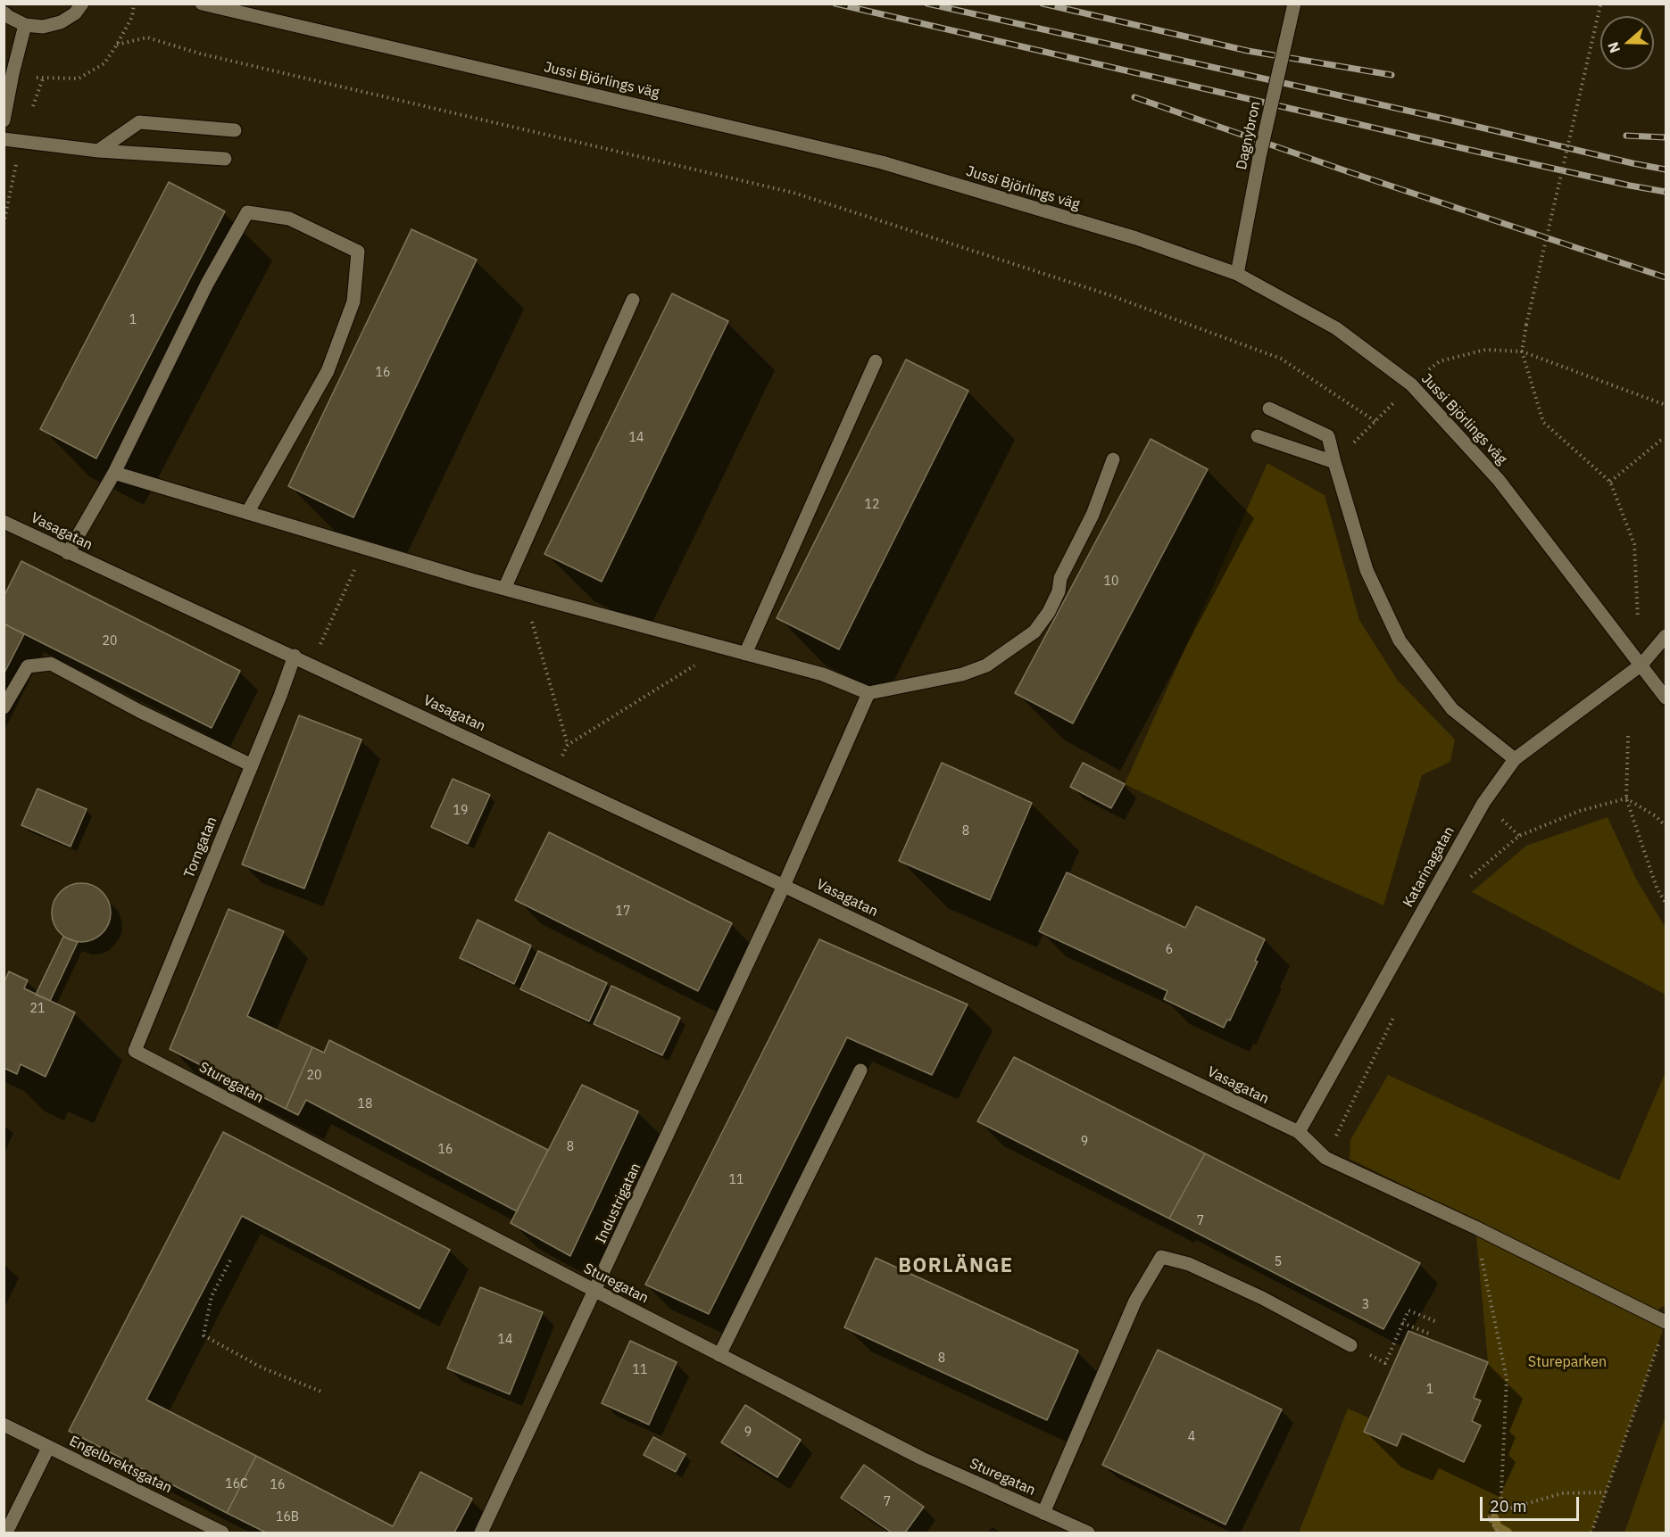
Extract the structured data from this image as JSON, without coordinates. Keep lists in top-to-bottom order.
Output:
{
  "streets": {
    "street": [
      "Jussi Björlings väg",
      "Dagnybron",
      "Vasagatan",
      "Torngatan",
      "Katarinagatan",
      "Sturegatan",
      "Industrigatan",
      "Engelbrektsgatan"
    ]
  },
  "crossings": [
    ["Jussi Björlings väg", "Dagnybron"],
    ["Jussi Björlings väg", "Katarinagatan"],
    ["Vasagatan", "Torngatan"],
    ["Vasagatan", "Katarinagatan"],
    ["Vasagatan", "Industrigatan"],
    ["Torngatan", "Sturegatan"],
    ["Sturegatan", "Industrigatan"]
  ],
  "districts": ["BORLÄNGE"],
  "parks": ["Stureparken"],
  "house_numbers": [
    "1",
    "16",
    "14",
    "12",
    "10",
    "20",
    "19",
    "8",
    "17",
    "6",
    "21",
    "20",
    "18",
    "9",
    "8",
    "16",
    "11",
    "7",
    "5",
    "3",
    "14",
    "8",
    "11",
    "1",
    "9",
    "4",
    "16C",
    "16",
    "7",
    "16B"
  ],
  "scale_bar": "20 m",
  "north": "left"
}
